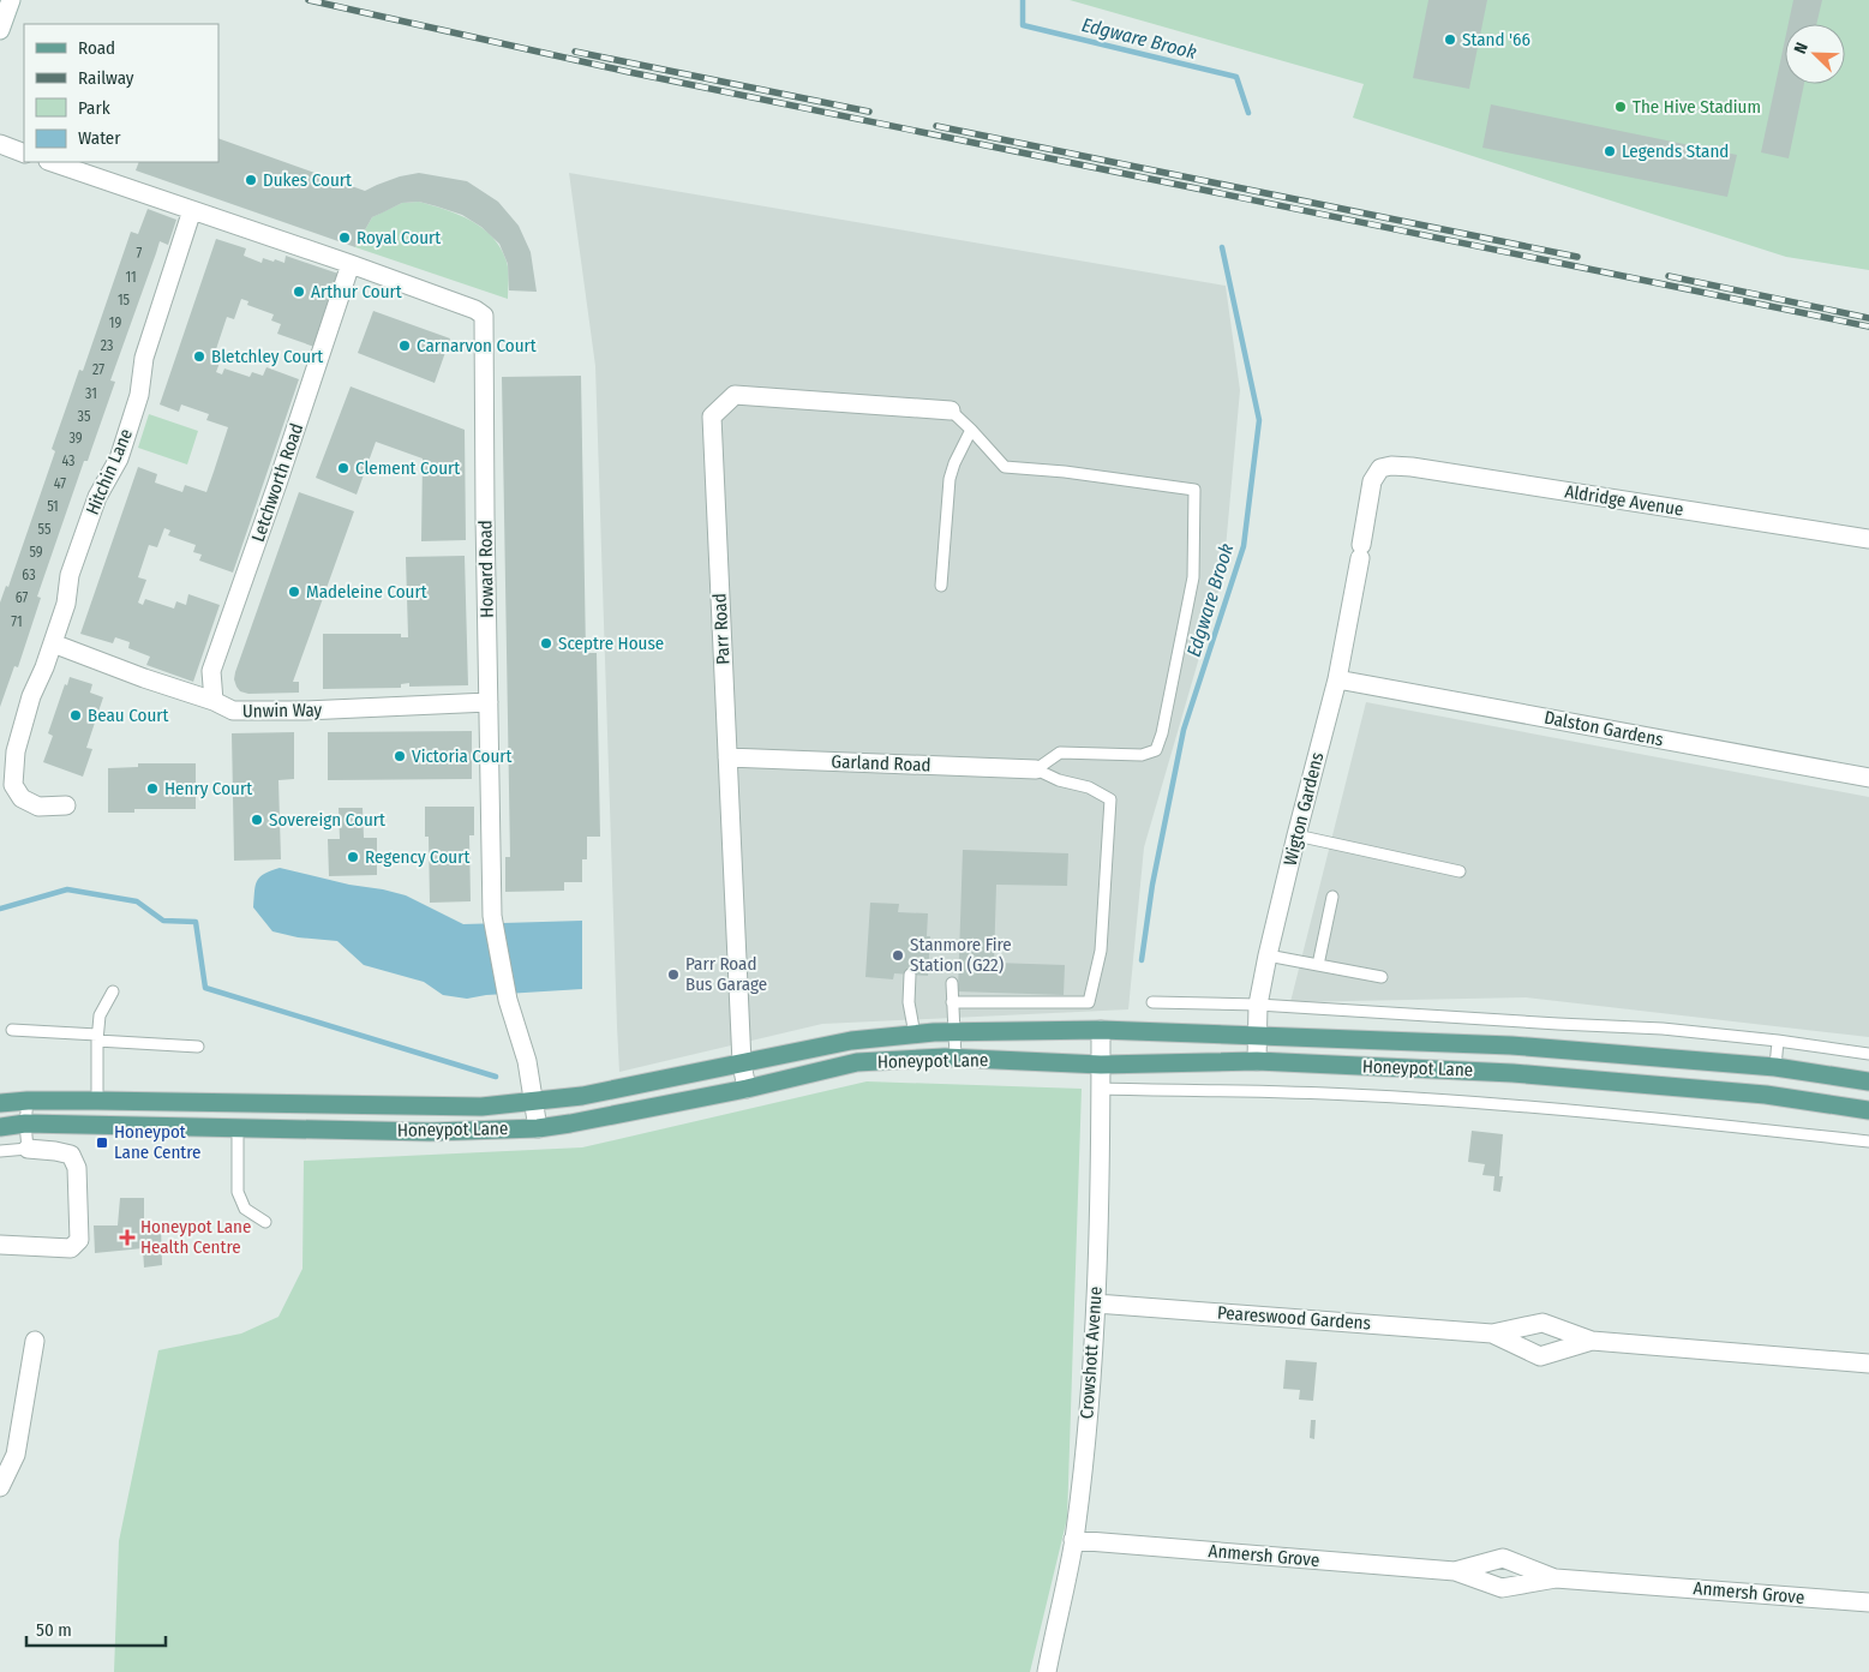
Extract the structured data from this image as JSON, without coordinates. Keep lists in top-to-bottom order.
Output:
{
  "streets": {
    "main road": ["Honeypot Lane"],
    "street": [
      "Hitchin Lane",
      "Letchworth Road",
      "Aldridge Avenue",
      "Howard Road",
      "Parr Road",
      "Unwin Way",
      "Dalston Gardens",
      "Garland Road",
      "Wigton Gardens",
      "Peareswood Gardens",
      "Crowshott Avenue",
      "Anmersh Grove"
    ]
  },
  "crossings": [
    ["Hitchin Lane", "Howard Road"],
    ["Hitchin Lane", "Unwin Way"],
    ["Letchworth Road", "Howard Road"],
    ["Letchworth Road", "Unwin Way"],
    ["Aldridge Avenue", "Wigton Gardens"],
    ["Howard Road", "Unwin Way"],
    ["Howard Road", "Honeypot Lane"],
    ["Parr Road", "Garland Road"],
    ["Parr Road", "Honeypot Lane"],
    ["Dalston Gardens", "Wigton Gardens"],
    ["Wigton Gardens", "Honeypot Lane"],
    ["Honeypot Lane", "Crowshott Avenue"],
    ["Peareswood Gardens", "Crowshott Avenue"],
    ["Crowshott Avenue", "Anmersh Grove"]
  ],
  "water": ["Edgware Brook"],
  "places": {
    "other": [
      "Stand '66",
      "The Hive Stadium",
      "Legends Stand",
      "Dukes Court",
      "Royal Court",
      "Arthur Court",
      "Carnarvon Court",
      "Bletchley Court",
      "Clement Court",
      "Madeleine Court",
      "Sceptre House",
      "Beau Court",
      "Victoria Court",
      "Henry Court",
      "Sovereign Court",
      "Regency Court",
      "Stanmore Fire Station (G22)",
      "Parr Road Bus Garage"
    ],
    "transit": ["Honeypot Lane Centre"],
    "health": ["Honeypot Lane Health Centre"]
  },
  "house_numbers": [
    "7",
    "11",
    "15",
    "19",
    "23",
    "27",
    "31",
    "35",
    "39",
    "43",
    "47",
    "51",
    "55",
    "59",
    "63",
    "67",
    "71"
  ],
  "legend": [
    "Road",
    "Railway",
    "Park",
    "Water"
  ],
  "scale_bar": "50 m",
  "north": "top left"
}
